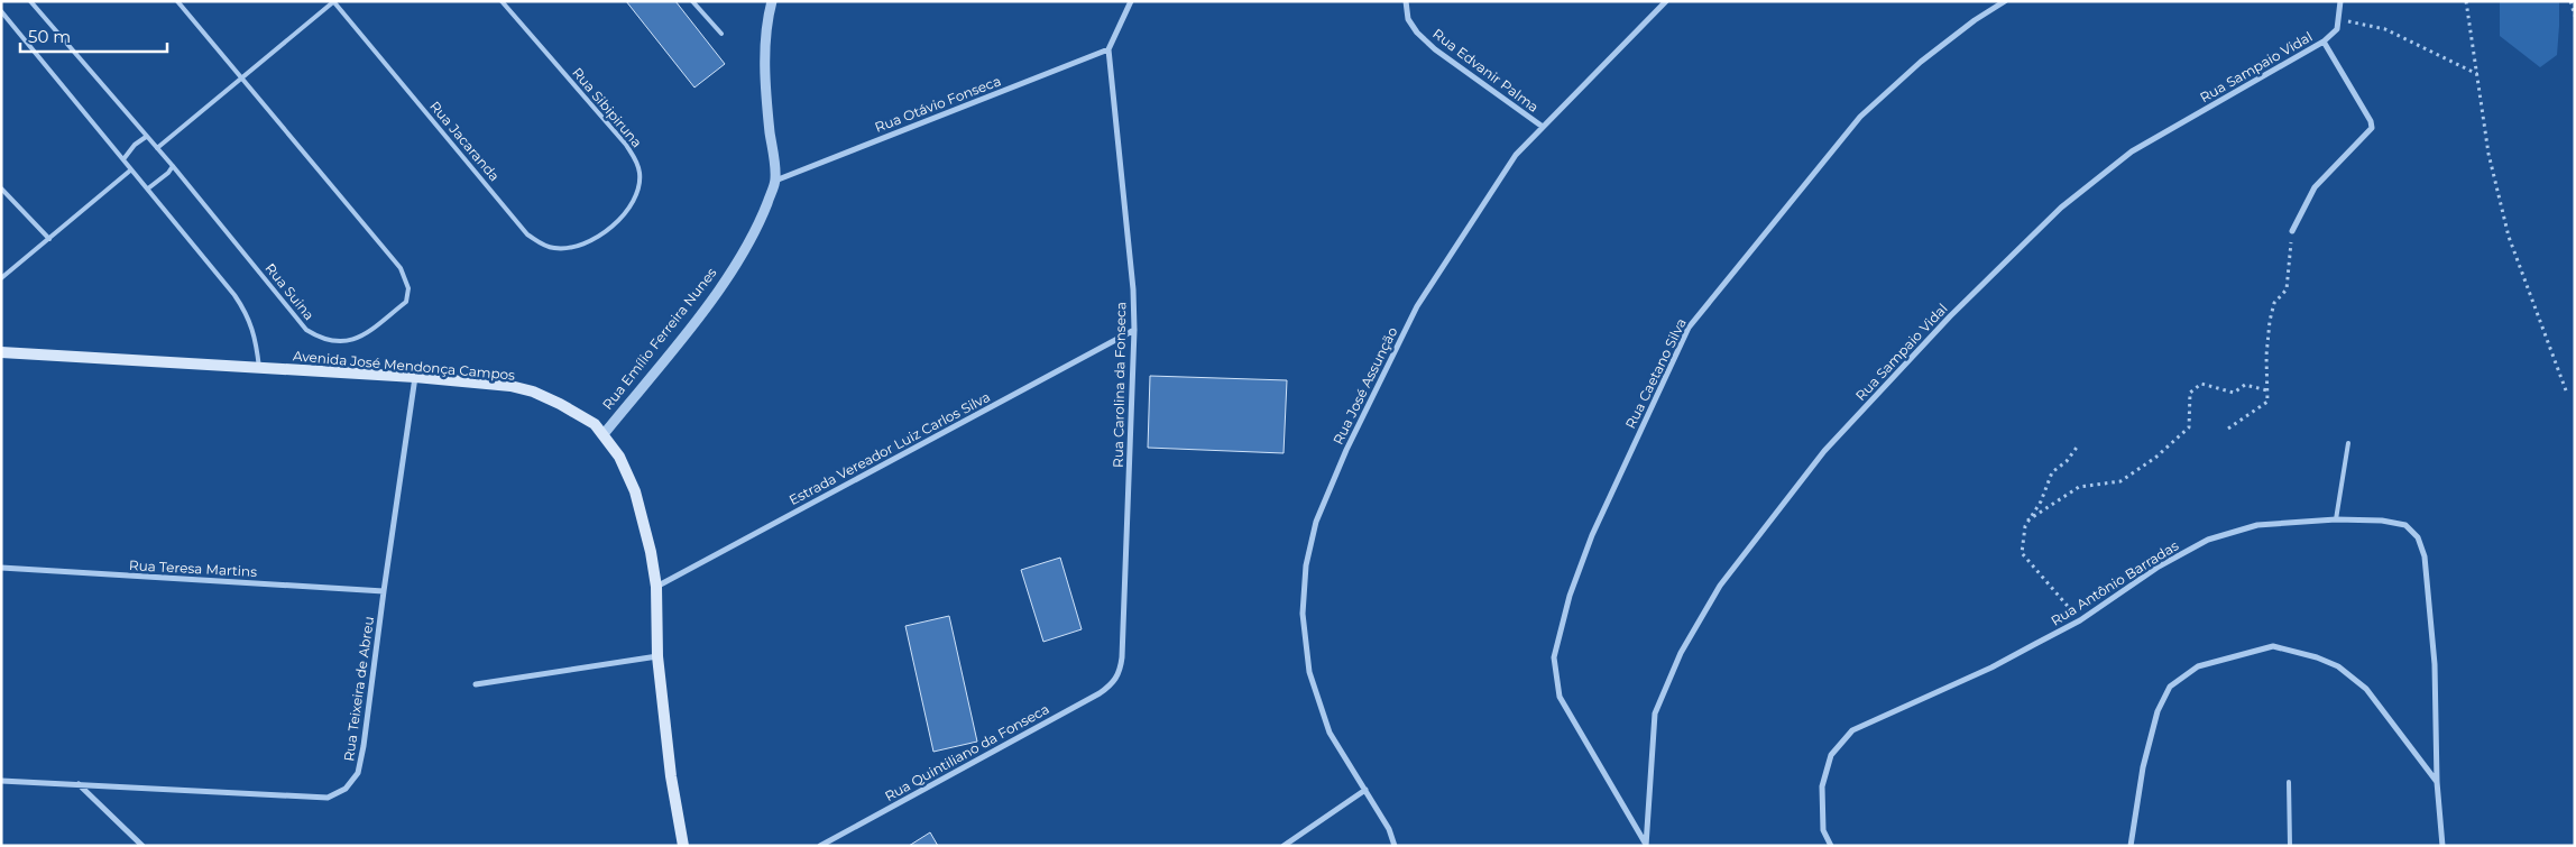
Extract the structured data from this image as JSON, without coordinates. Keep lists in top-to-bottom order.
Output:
{
  "streets": {
    "main road": ["Avenida José Mendonça Campos"],
    "street": [
      "Rua Sampaio Vidal",
      "Rua Edvanir Palma",
      "Rua Otávio Fonseca",
      "Rua Emílio Ferreira Nunes",
      "Rua Caetano Silva",
      "Rua Carolina da Fonseca",
      "Rua José Assunção",
      "Estrada Vereador Luiz Carlos Silva",
      "Rua Teresa Martins",
      "Rua Antônio Barradas",
      "Rua Teixeira de Abreu",
      "Rua Quintiliano da Fonseca"
    ],
    "lane": ["Rua Sibipiruna", "Rua Jacaranda", "Rua Suina"]
  },
  "crossings": [
    ["Rua Sampaio Vidal", "Rua Caetano Silva"],
    ["Rua Edvanir Palma", "Rua José Assunção"],
    ["Rua Otávio Fonseca", "Rua Emílio Ferreira Nunes"],
    ["Rua Otávio Fonseca", "Rua Carolina da Fonseca"],
    ["Rua Sibipiruna", "Rua Jacaranda"],
    ["Rua Emílio Ferreira Nunes", "Avenida José Mendonça Campos"],
    ["Avenida José Mendonça Campos", "Estrada Vereador Luiz Carlos Silva"],
    ["Avenida José Mendonça Campos", "Rua Teixeira de Abreu"],
    ["Rua Carolina da Fonseca", "Estrada Vereador Luiz Carlos Silva"],
    ["Rua Carolina da Fonseca", "Rua Quintiliano da Fonseca"],
    ["Rua Teresa Martins", "Rua Teixeira de Abreu"]
  ],
  "scale_bar": "50 m"
}
